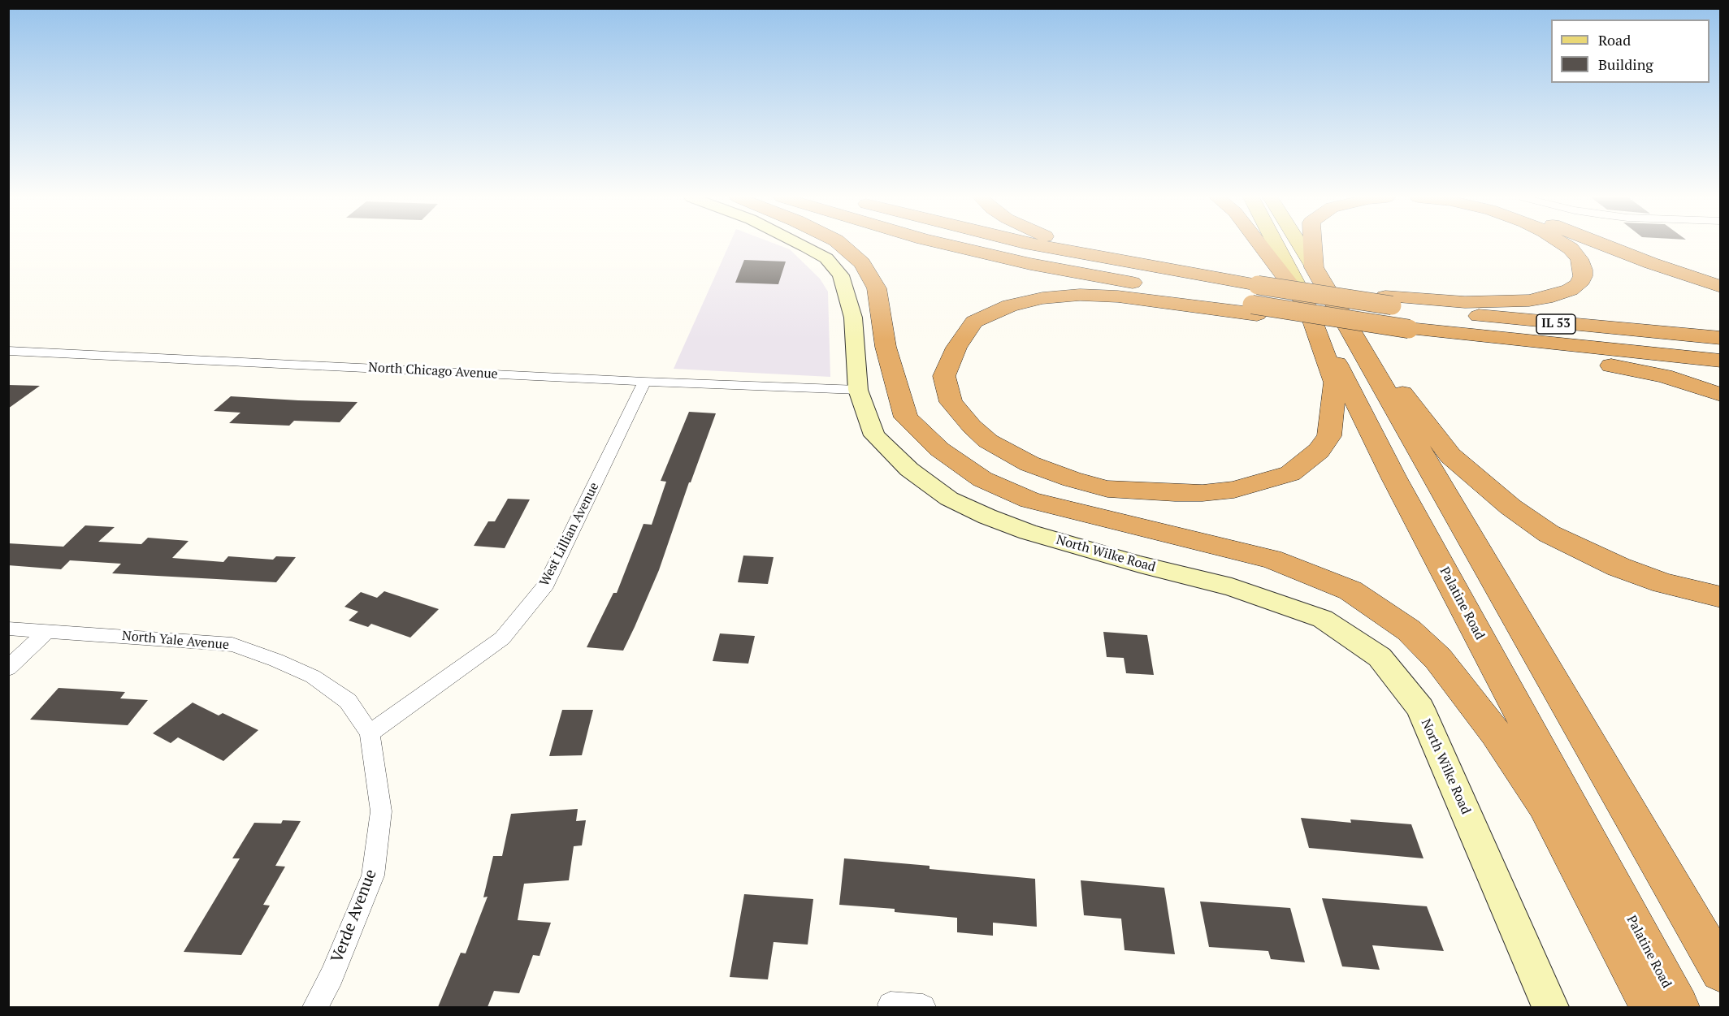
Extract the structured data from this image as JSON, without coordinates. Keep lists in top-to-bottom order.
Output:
{
  "streets": {
    "highway": ["IL 53", "Palatine Road"],
    "street": [
      "North Chicago Avenue",
      "West Lillian Avenue",
      "North Wilke Road",
      "North Yale Avenue",
      "Verde Avenue"
    ]
  },
  "crossings": [
    ["North Chicago Avenue", "West Lillian Avenue"],
    ["North Chicago Avenue", "North Wilke Road"],
    ["West Lillian Avenue", "North Yale Avenue"],
    ["West Lillian Avenue", "Verde Avenue"],
    ["North Yale Avenue", "Verde Avenue"]
  ],
  "legend": ["Road", "Building"]
}
